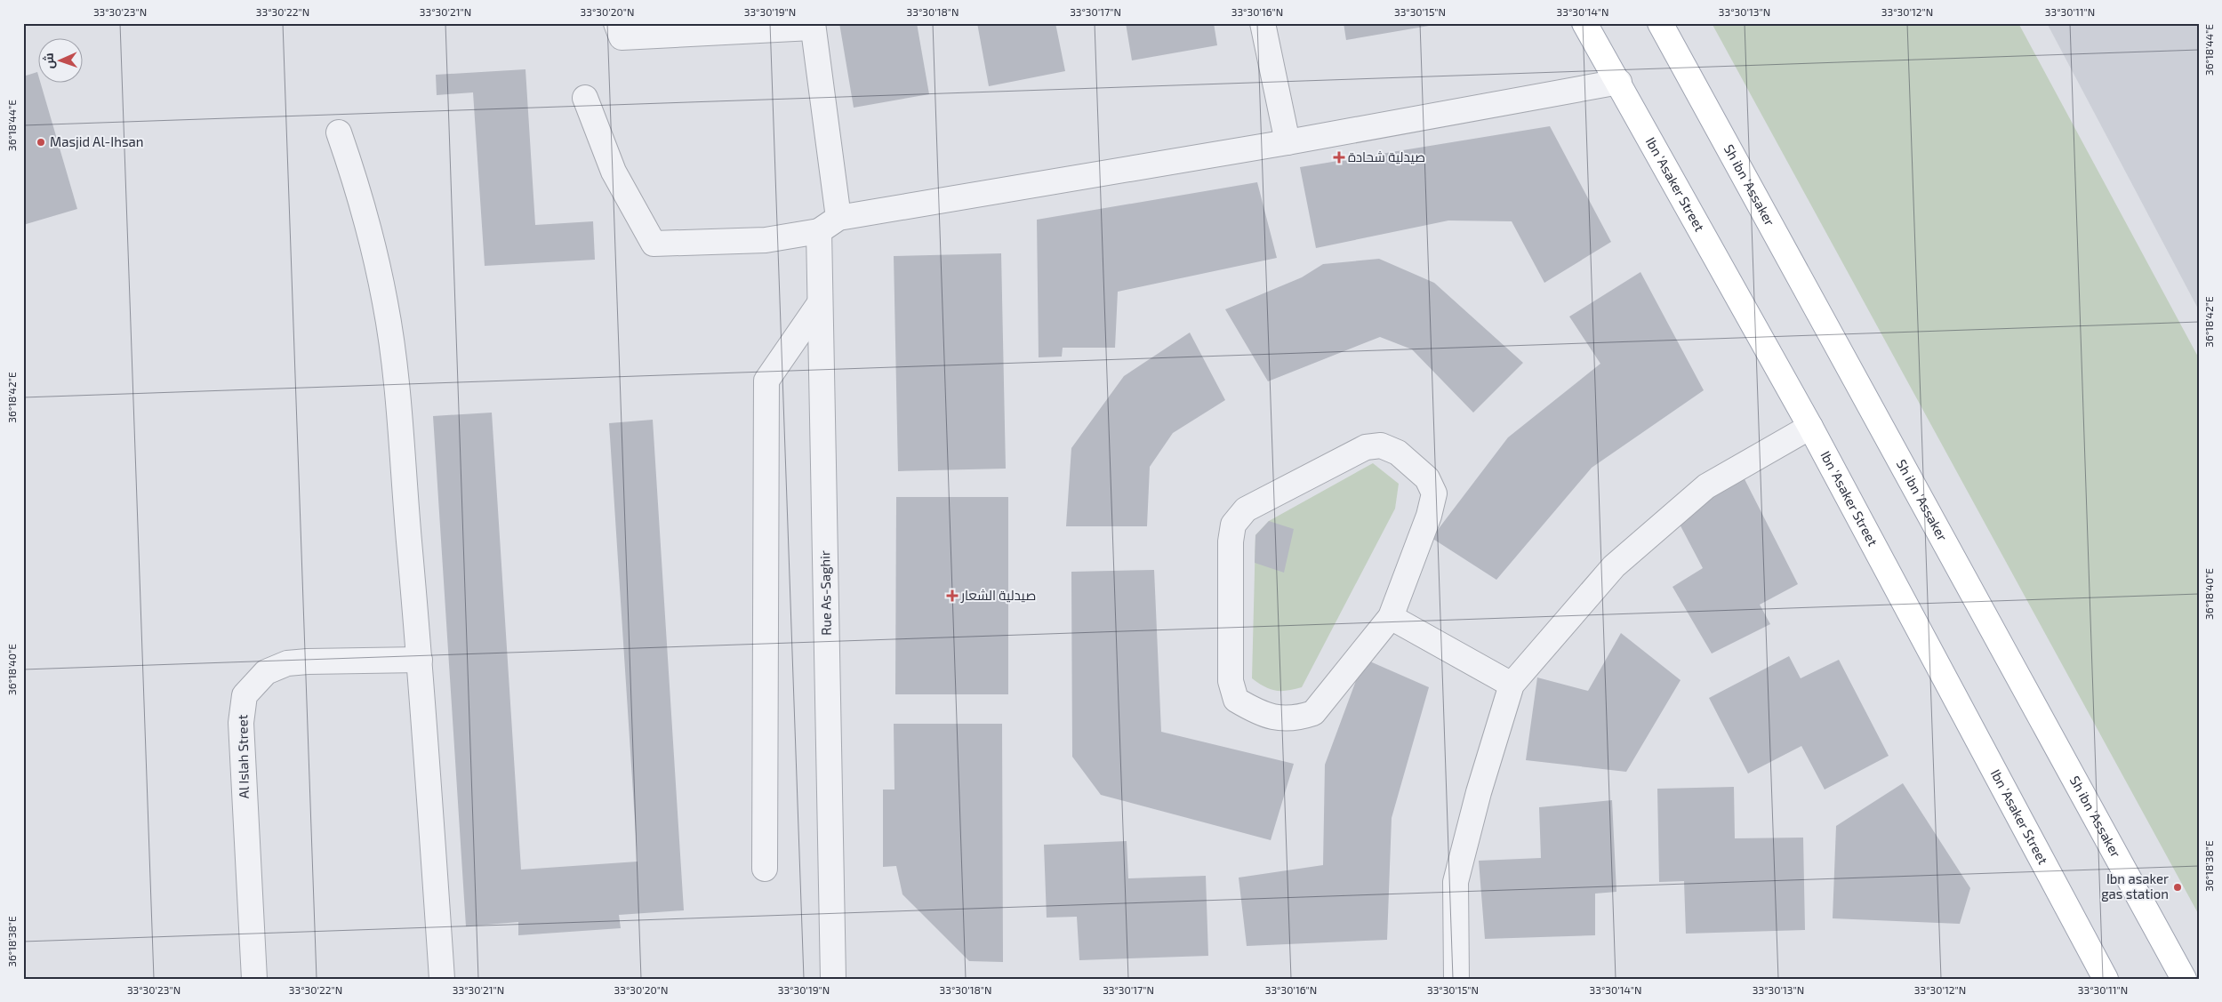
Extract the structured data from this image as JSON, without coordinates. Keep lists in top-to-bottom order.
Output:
{
  "streets": {
    "main road": ["Ibn 'Asaker Street", "Sh ibn 'Assaker"],
    "street": ["Rue As-Saghir", "Al Islah Street"]
  },
  "places": {
    "other": ["Masjid Al-Ihsan", "Ibn asaker gas station"],
    "health": ["صيدلية شحادة", "صيدلية الشعار"]
  },
  "north": "left",
  "coordinates": [
    "33°30'23\"N",
    "33°30'22\"N",
    "33°30'21\"N",
    "33°30'20\"N",
    "33°30'19\"N",
    "33°30'18\"N",
    "33°30'17\"N",
    "33°30'16\"N",
    "33°30'15\"N",
    "33°30'14\"N",
    "33°30'13\"N",
    "33°30'12\"N",
    "33°30'11\"N",
    "36°18'44\"E",
    "36°18'42\"E",
    "36°18'40\"E",
    "36°18'38\"E"
  ]
}
